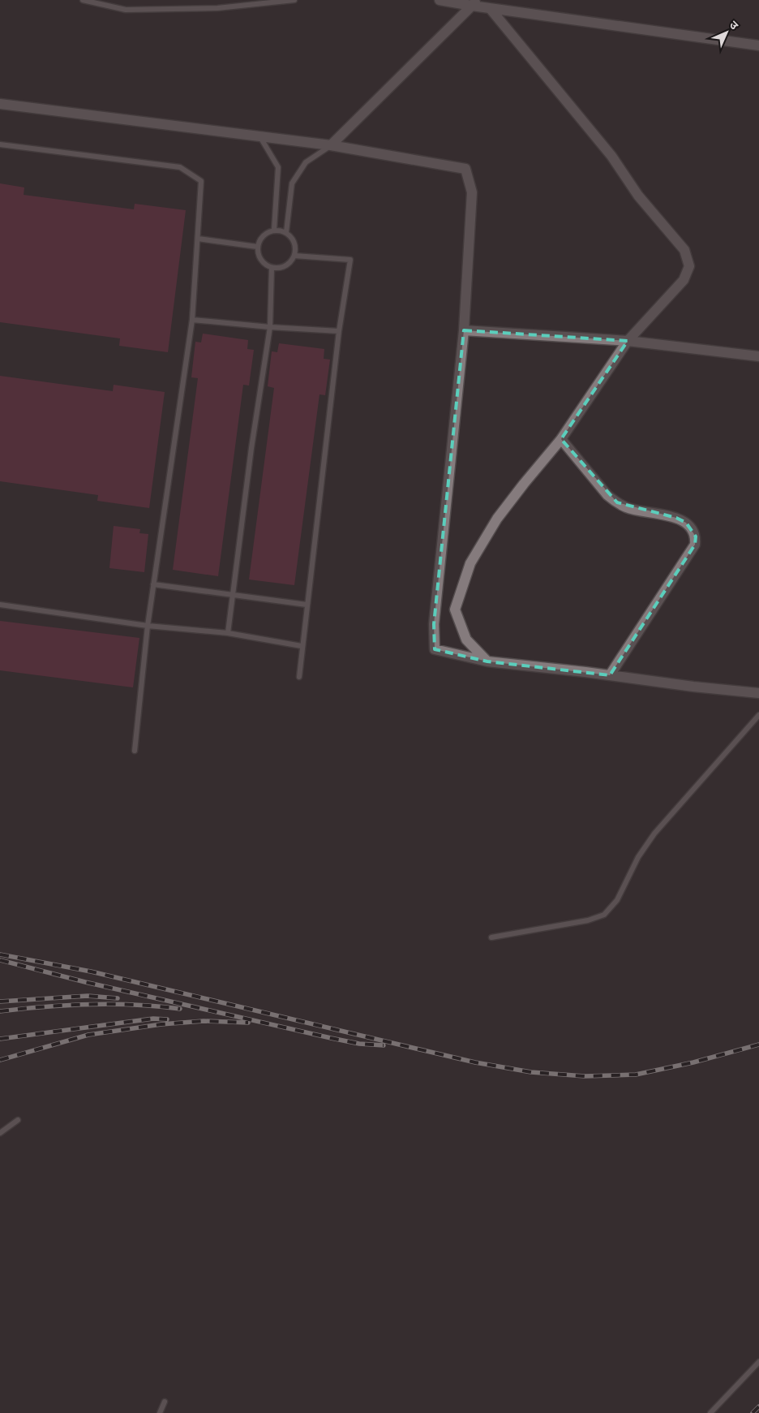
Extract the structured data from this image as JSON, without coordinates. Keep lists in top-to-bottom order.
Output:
{
  "north": "top right"
}
